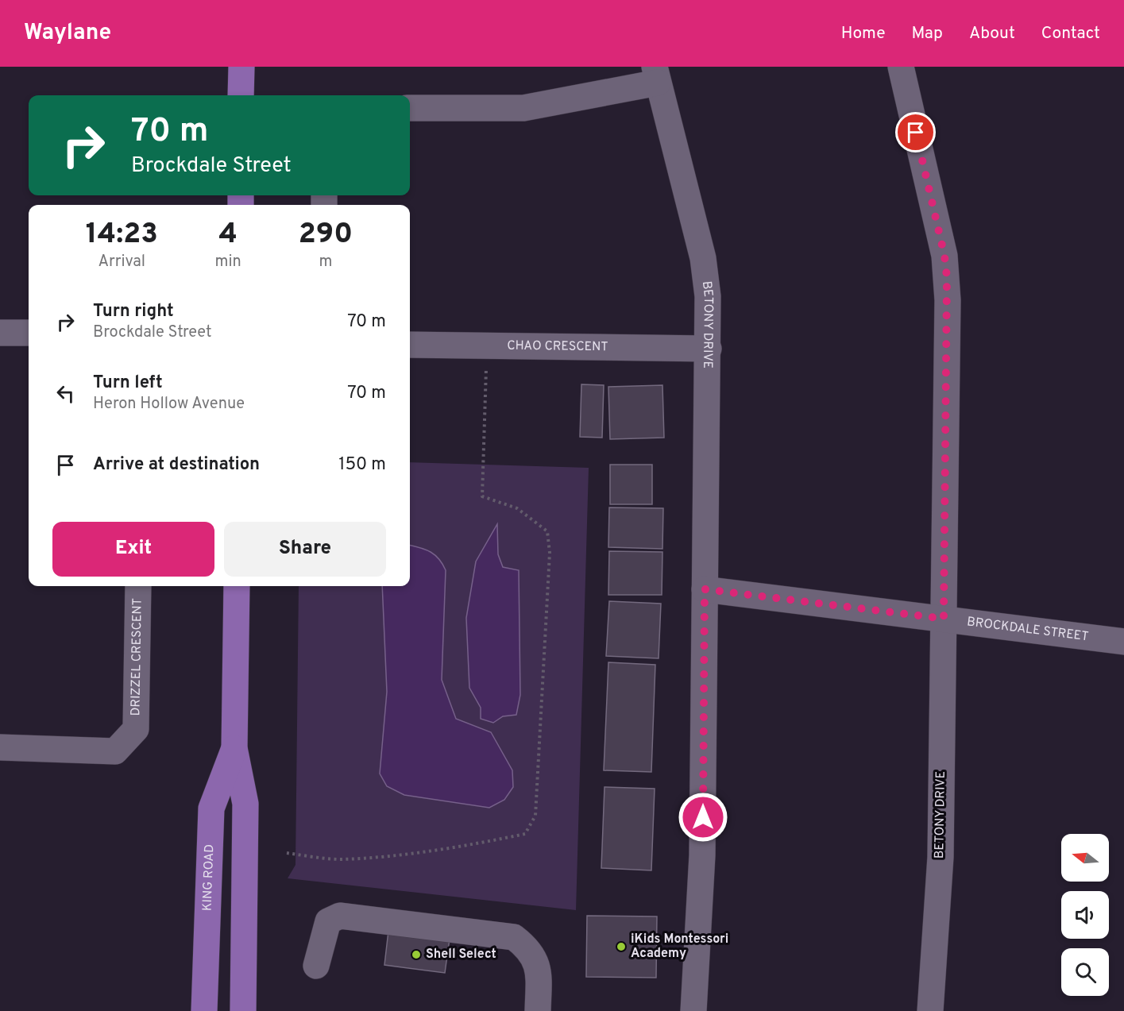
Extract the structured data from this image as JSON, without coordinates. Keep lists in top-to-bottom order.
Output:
{
  "streets": {
    "main road": ["KING ROAD"],
    "street": [
      "BETONY DRIVE",
      "CHAO CRESCENT",
      "BROCKDALE STREET",
      "DRIZZEL CRESCENT"
    ]
  },
  "crossings": [
    ["BETONY DRIVE", "CHAO CRESCENT"],
    ["BETONY DRIVE", "BROCKDALE STREET"]
  ],
  "places": ["iKids Montessori Academy", "Shell Select"],
  "north": "left",
  "page": {
    "header": "Waylane",
    "nav": [
      "Home",
      "Map",
      "About",
      "Contact"
    ],
    "turn": ["70 m", "Brockdale Street"],
    "eta": [
      "14:23",
      "Arrival",
      "4",
      "min",
      "290",
      "m"
    ],
    "list": [
      {
        "name": "Turn right",
        "note": "Brockdale Street",
        "value": "70 m"
      },
      {
        "name": "Turn left",
        "note": "Heron Hollow Avenue",
        "value": "70 m"
      },
      {
        "name": "Arrive at destination",
        "value": "150 m"
      }
    ],
    "buttons": ["Exit", "Share"]
  }
}
